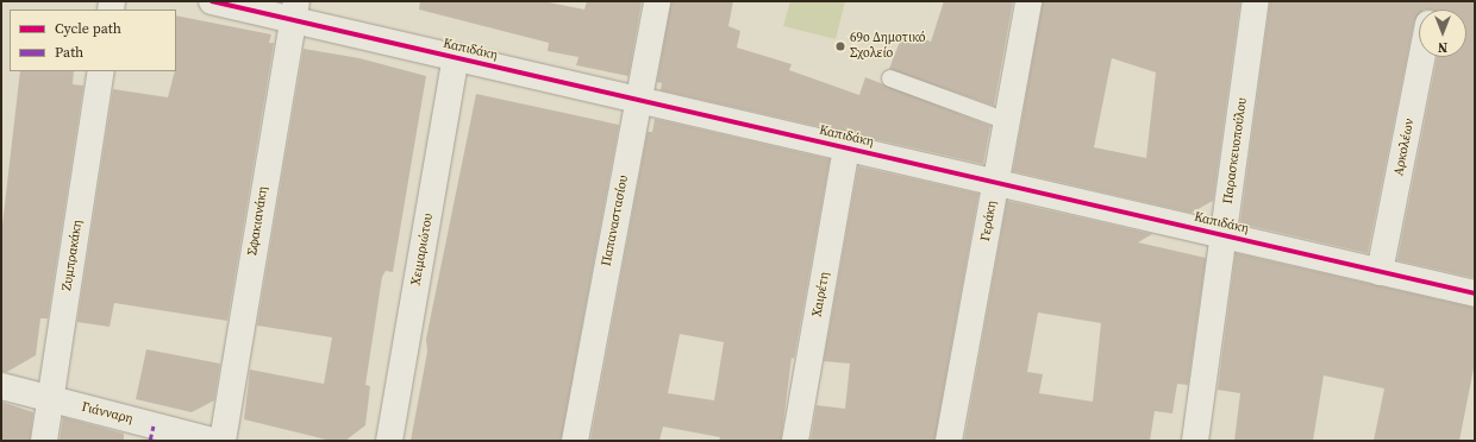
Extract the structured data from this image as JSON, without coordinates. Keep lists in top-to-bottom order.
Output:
{
  "streets": {
    "street": [
      "Καπιδάκη",
      "Αρκολέων",
      "Παρασκευοπούλου",
      "Σφακιανάκη",
      "Παπαναστασίου",
      "Γεράκη",
      "Χειμαριώτου",
      "Ζυμπρακάκη",
      "Χαιρέτη",
      "Γιάνναρη"
    ]
  },
  "crossings": [
    ["Καπιδάκη", "Αρκολέων"],
    ["Καπιδάκη", "Παρασκευοπούλου"],
    ["Καπιδάκη", "Σφακιανάκη"],
    ["Καπιδάκη", "Παπαναστασίου"],
    ["Καπιδάκη", "Γεράκη"],
    ["Καπιδάκη", "Χειμαριώτου"],
    ["Καπιδάκη", "Χαιρέτη"],
    ["Ζυμπρακάκη", "Γιάνναρη"]
  ],
  "places": ["69ο Δημοτικό Σχολείο"],
  "legend": ["Cycle path", "Path"],
  "north": "bottom"
}
